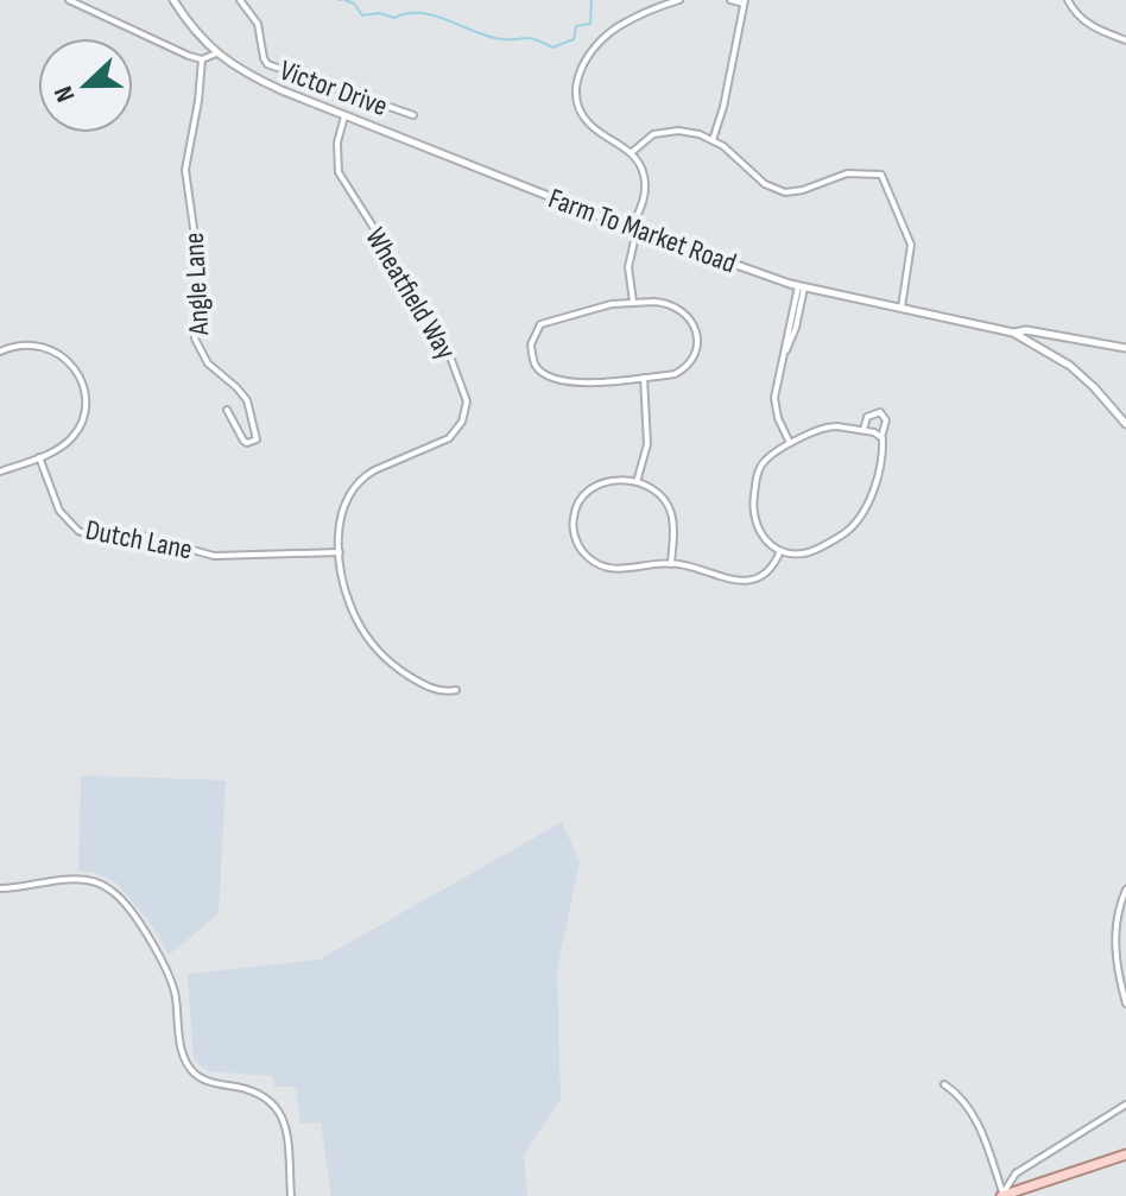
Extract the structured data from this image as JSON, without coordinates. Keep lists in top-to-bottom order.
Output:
{
  "streets": {
    "street": [
      "Victor Drive",
      "Farm To Market Road",
      "Angle Lane",
      "Wheatfield Way",
      "Dutch Lane"
    ]
  },
  "crossings": [
    ["Farm To Market Road", "Wheatfield Way"],
    ["Wheatfield Way", "Dutch Lane"]
  ],
  "north": "left"
}
